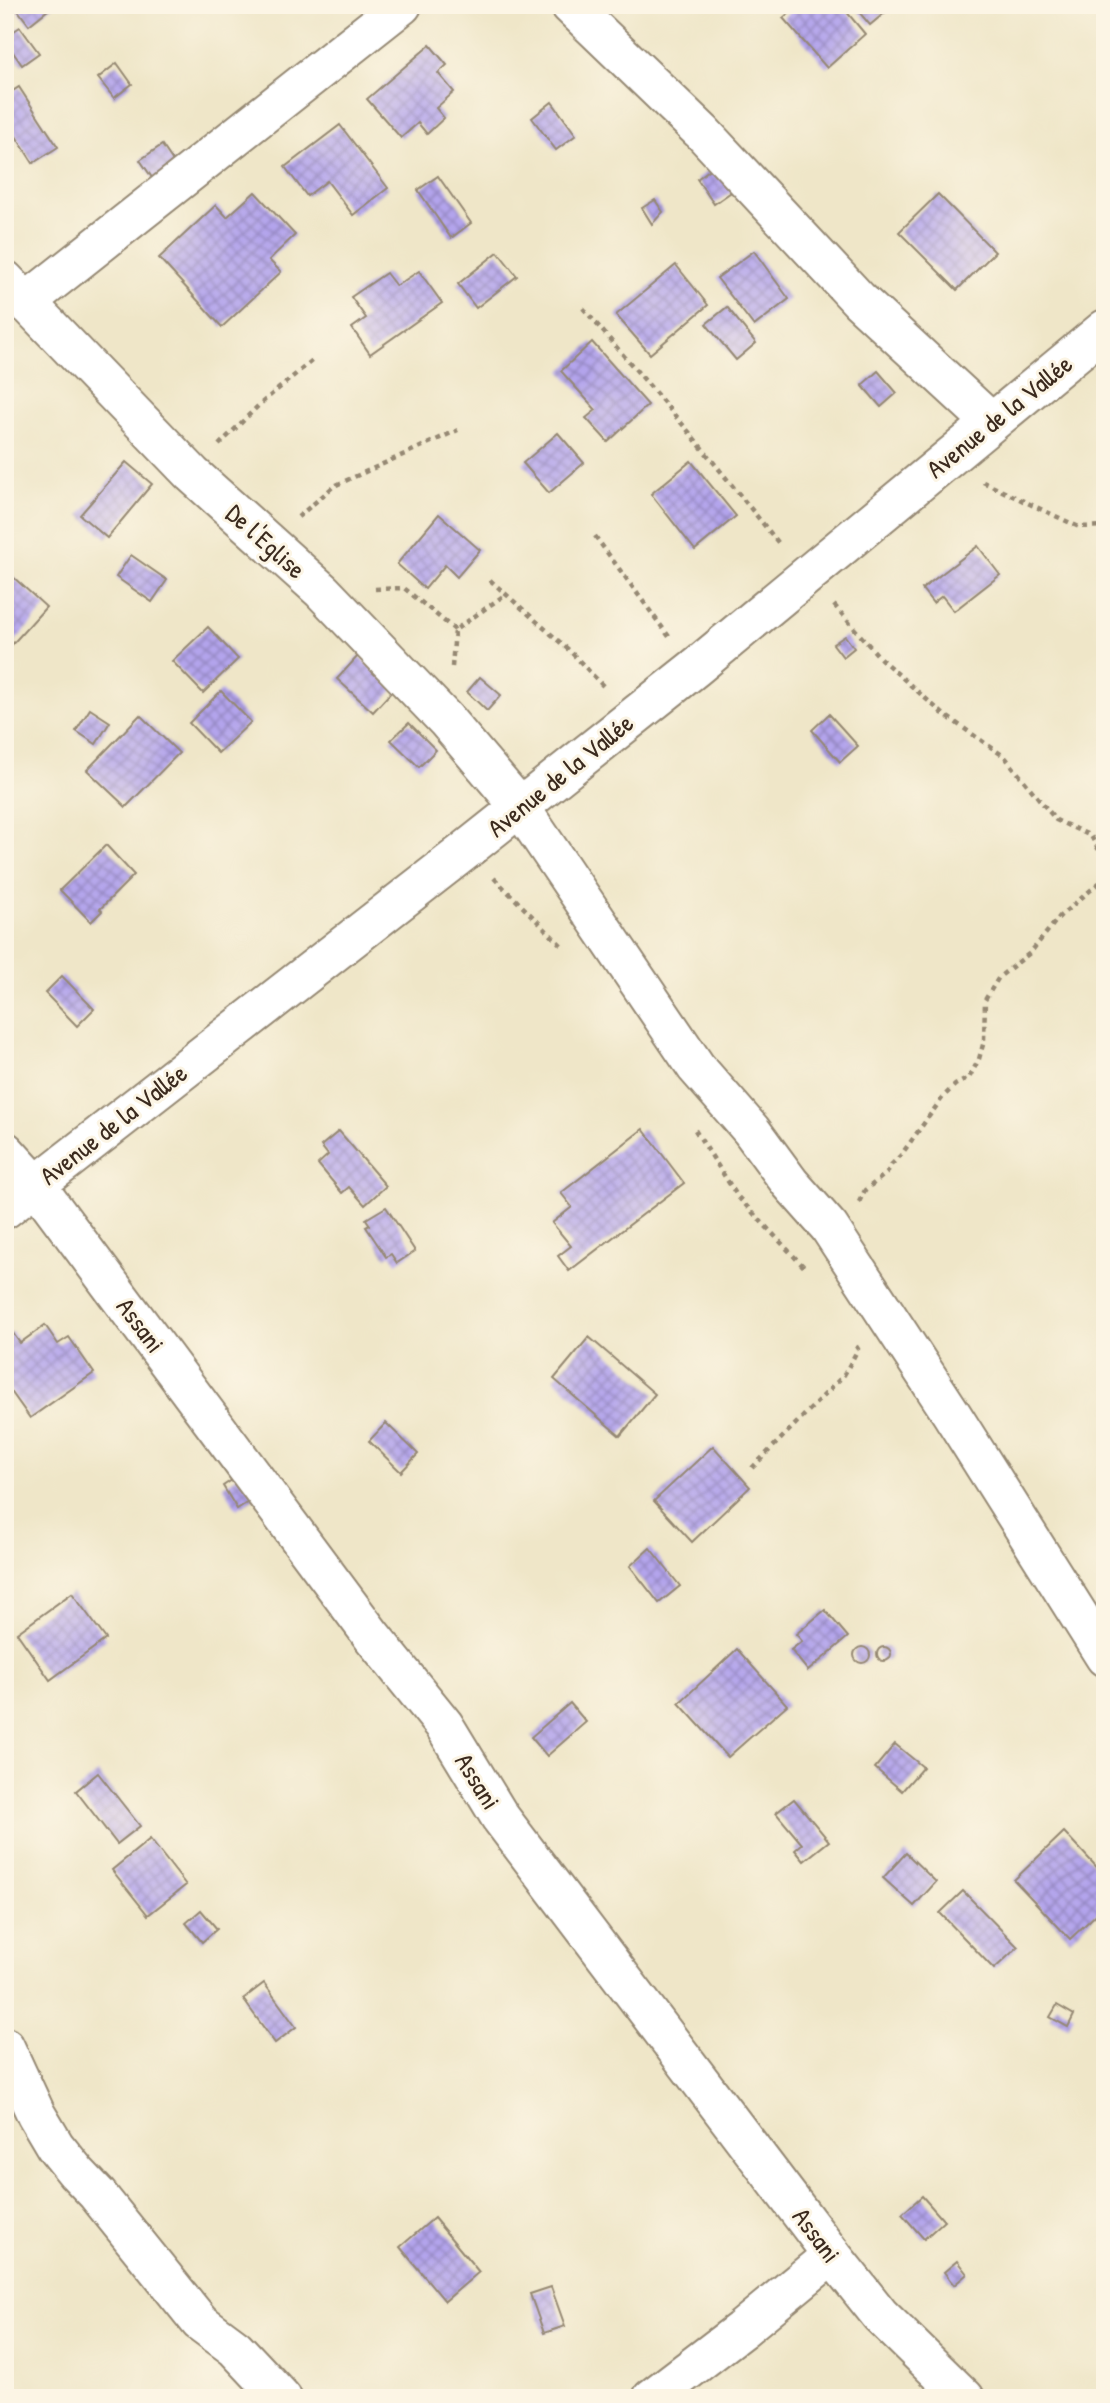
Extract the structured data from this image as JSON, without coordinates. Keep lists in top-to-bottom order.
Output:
{
  "streets": {
    "street": ["Avenue de la Vallée", "De l'Eglise", "Assani"]
  },
  "crossings": [
    ["Avenue de la Vallée", "De l'Eglise"],
    ["Avenue de la Vallée", "Assani"]
  ]
}
